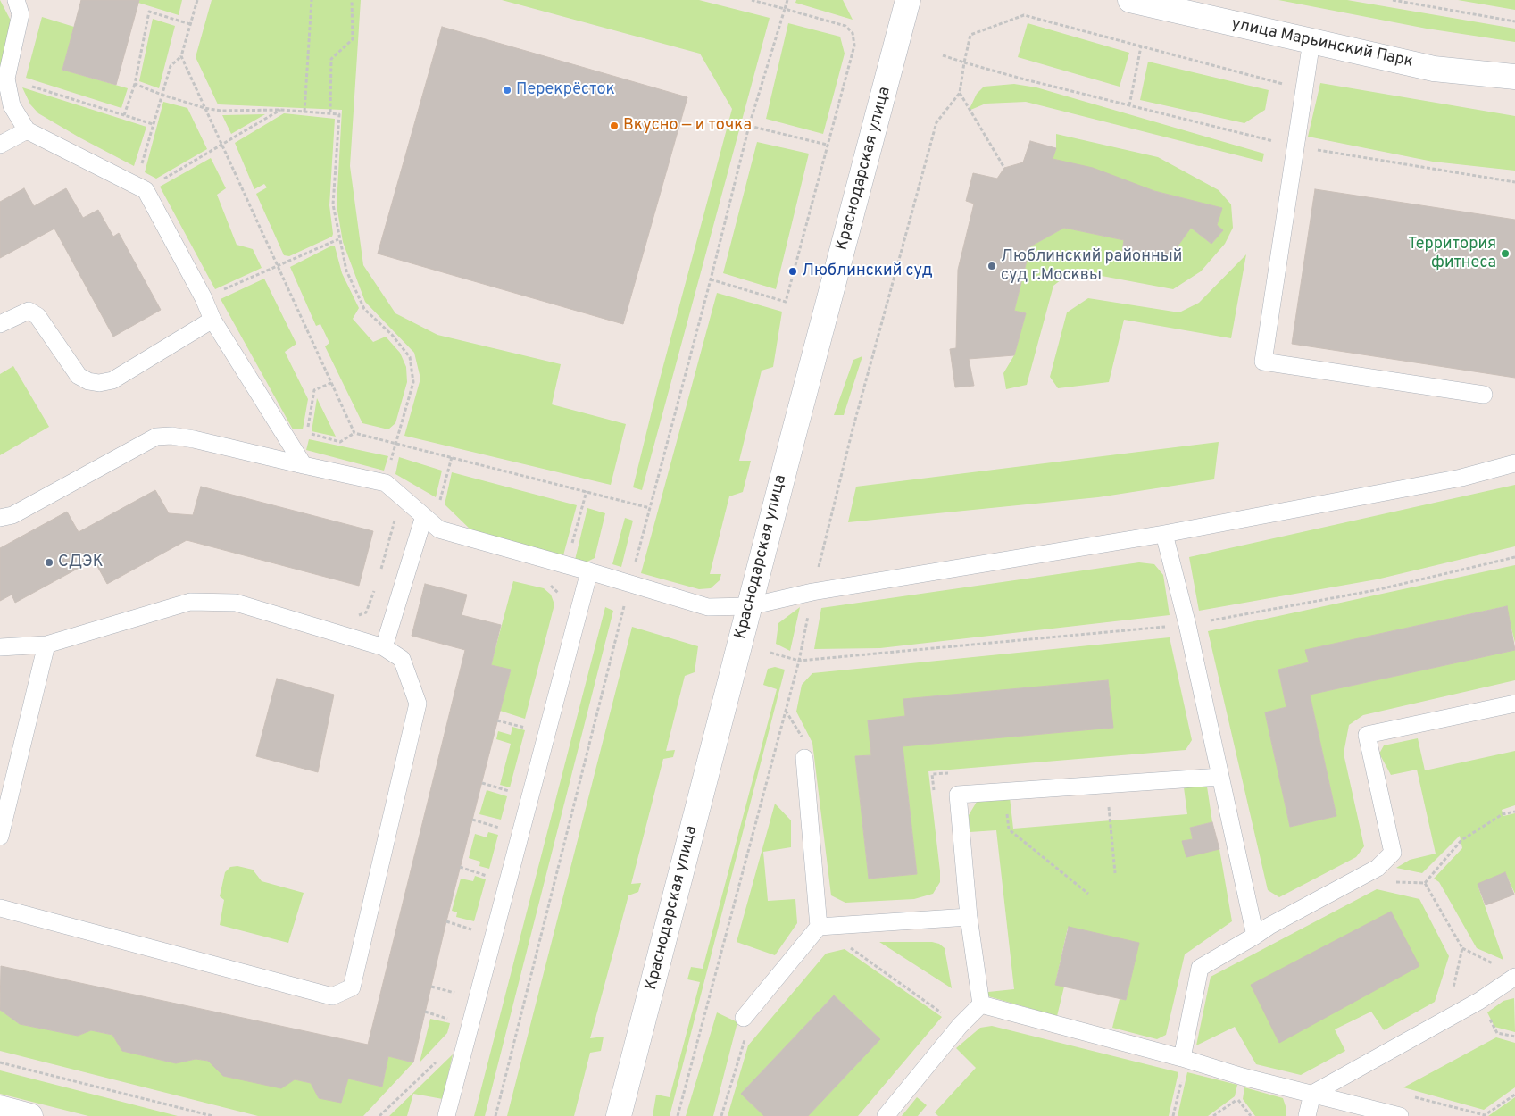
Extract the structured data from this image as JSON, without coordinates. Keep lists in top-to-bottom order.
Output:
{
  "streets": {
    "street": ["улица Марьинский Парк", "Краснодарская улица"]
  },
  "places": [
    "Перекрёсток",
    "Вкусно — и точка",
    "Территория фитнеса",
    "Люблинский районный суд г.Москвы",
    "Люблинский суд",
    "СДЭК"
  ]
}
